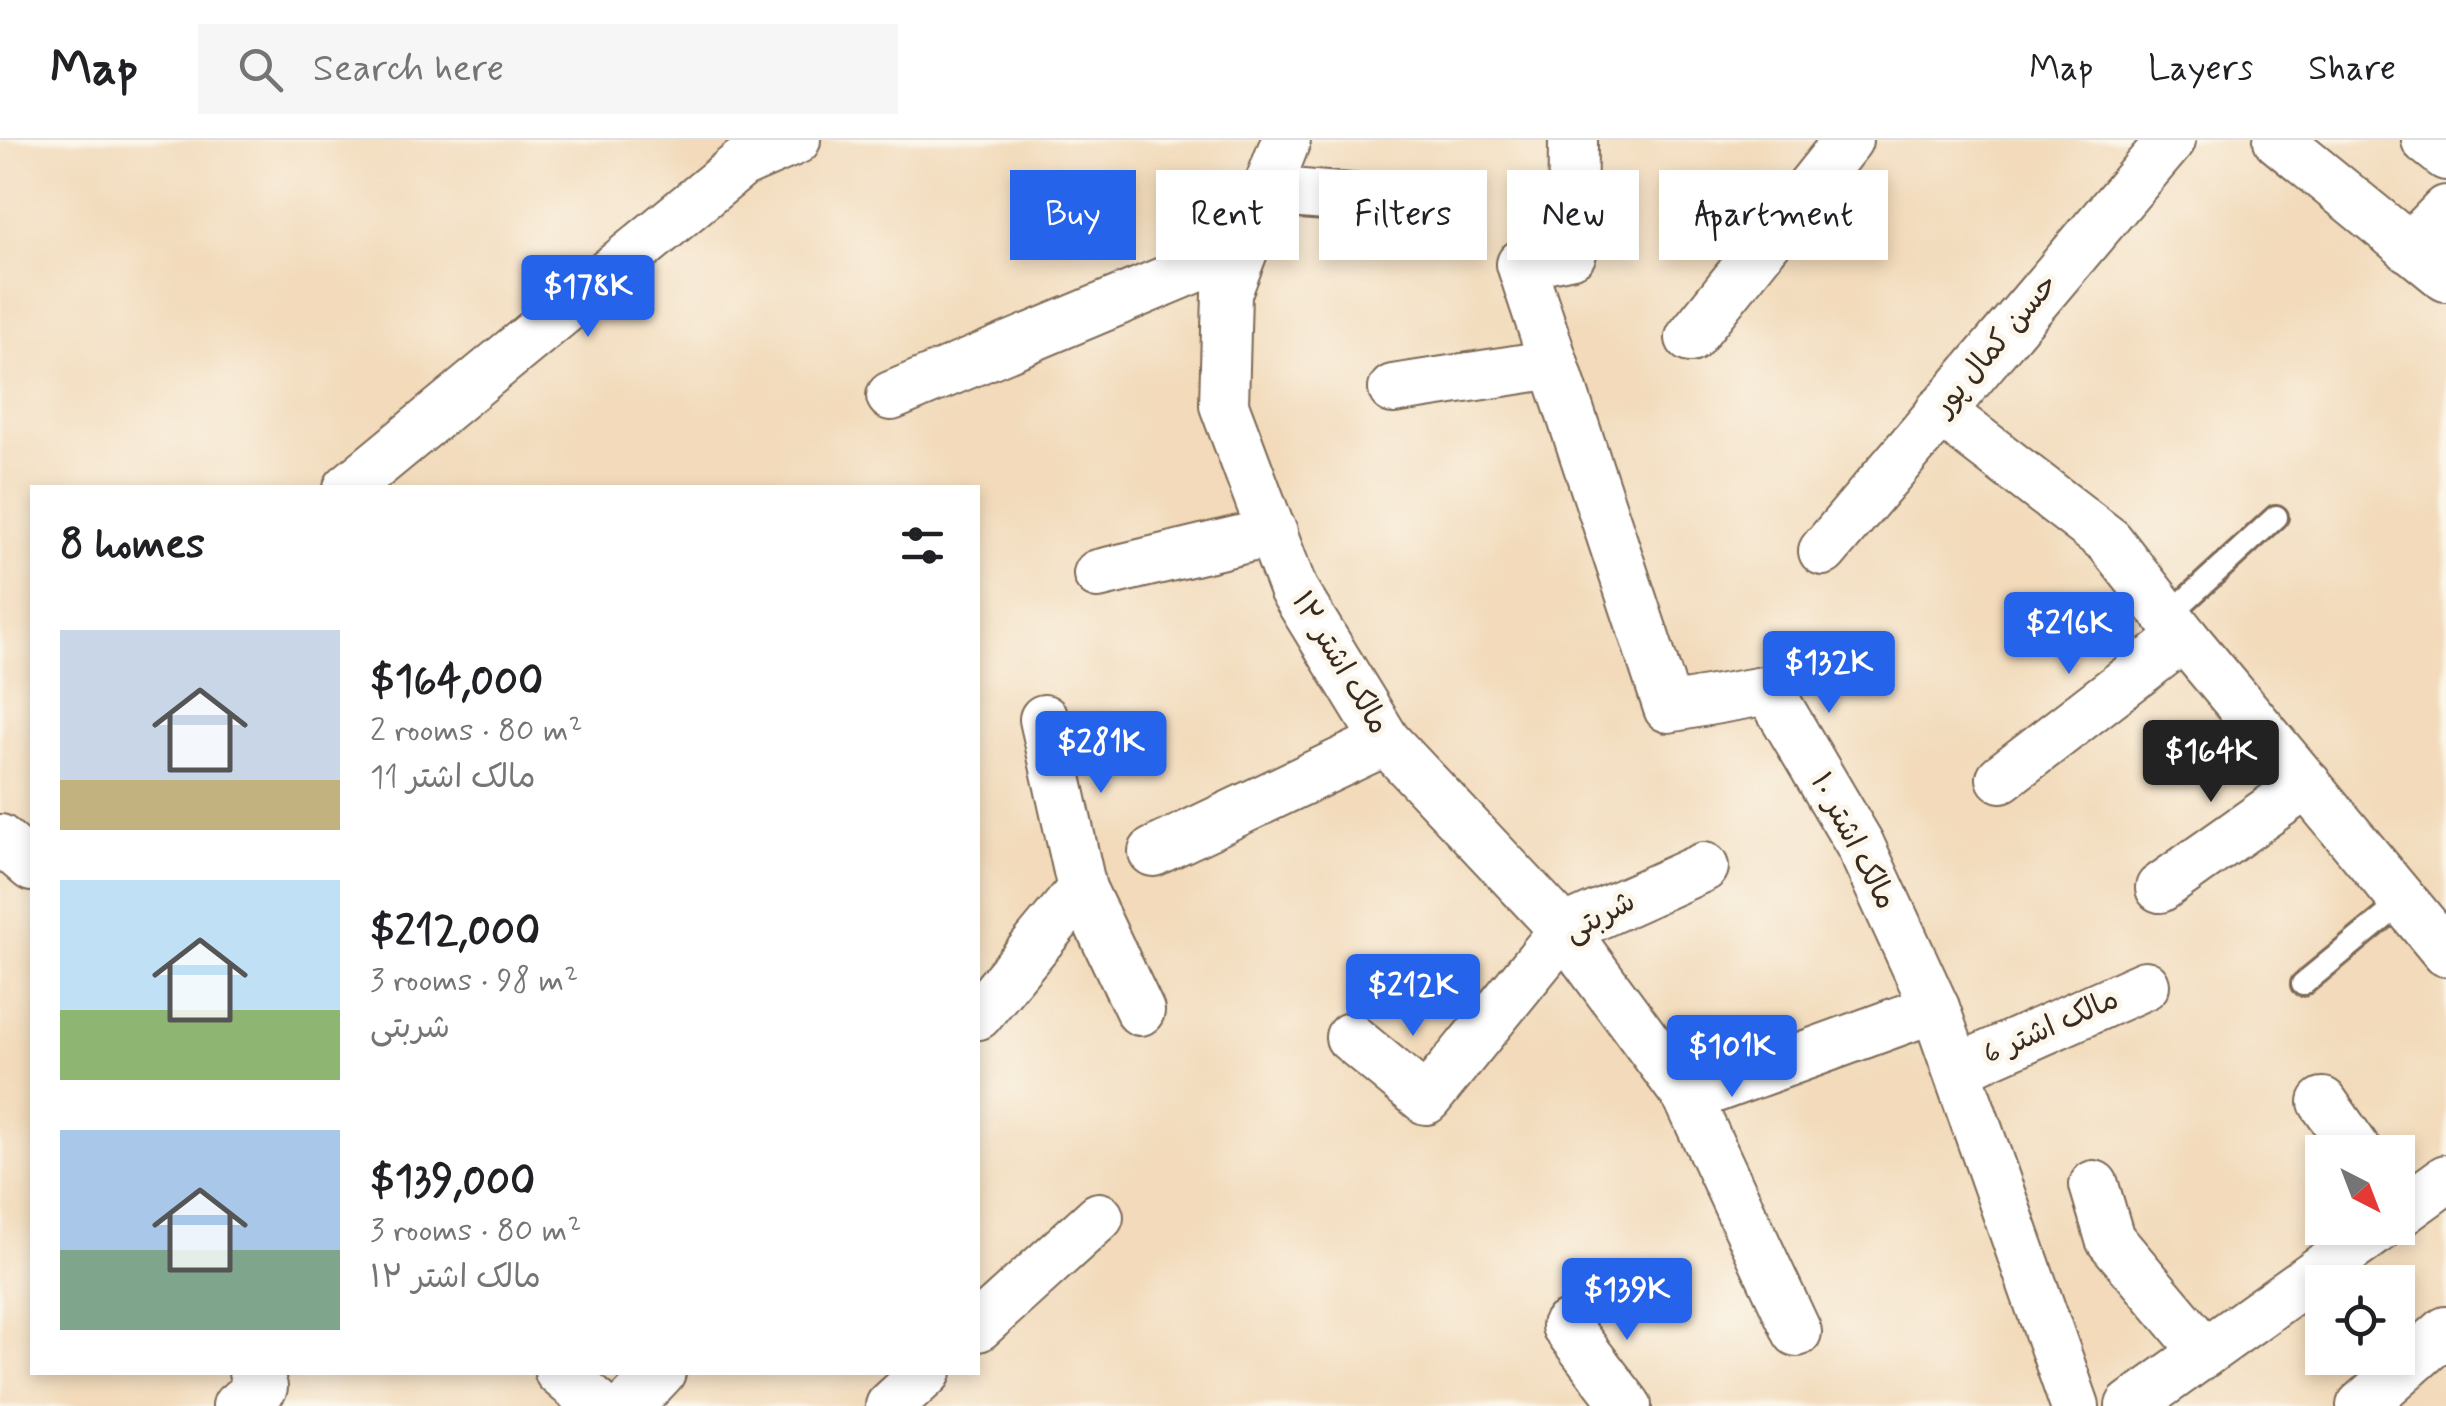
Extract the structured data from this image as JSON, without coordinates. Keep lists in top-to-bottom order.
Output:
{
  "streets": {
    "street": [
      "حسن کمال پور",
      "مالک اشتر ۱۲",
      "مالک اشتر ۱۰",
      "شربتی",
      "مالک اشتر 6"
    ]
  },
  "crossings": [
    ["مالک اشتر ۱۲", "شربتی"],
    ["مالک اشتر ۱۰", "مالک اشتر 6"]
  ],
  "north": "bottom right",
  "page": {
    "header": "Map",
    "search": "Search here",
    "nav": ["Map", "Layers", "Share"],
    "chip": [
      "Buy",
      "Rent",
      "Filters",
      "New",
      "Apartment"
    ],
    "price": [
      "$178K",
      "$216K",
      "$132K",
      "$281K",
      "$164K",
      "$212K",
      "$101K",
      "$139K"
    ],
    "heading": "8 homes",
    "list": [
      {
        "name": "$164,000",
        "note": "2 rooms · 80 m² · مالک اشتر 11"
      },
      {
        "name": "$212,000",
        "note": "3 rooms · 98 m² · شربتی"
      },
      {
        "name": "$139,000",
        "note": "3 rooms · 80 m² · مالک اشتر ۱۲"
      }
    ]
  }
}
